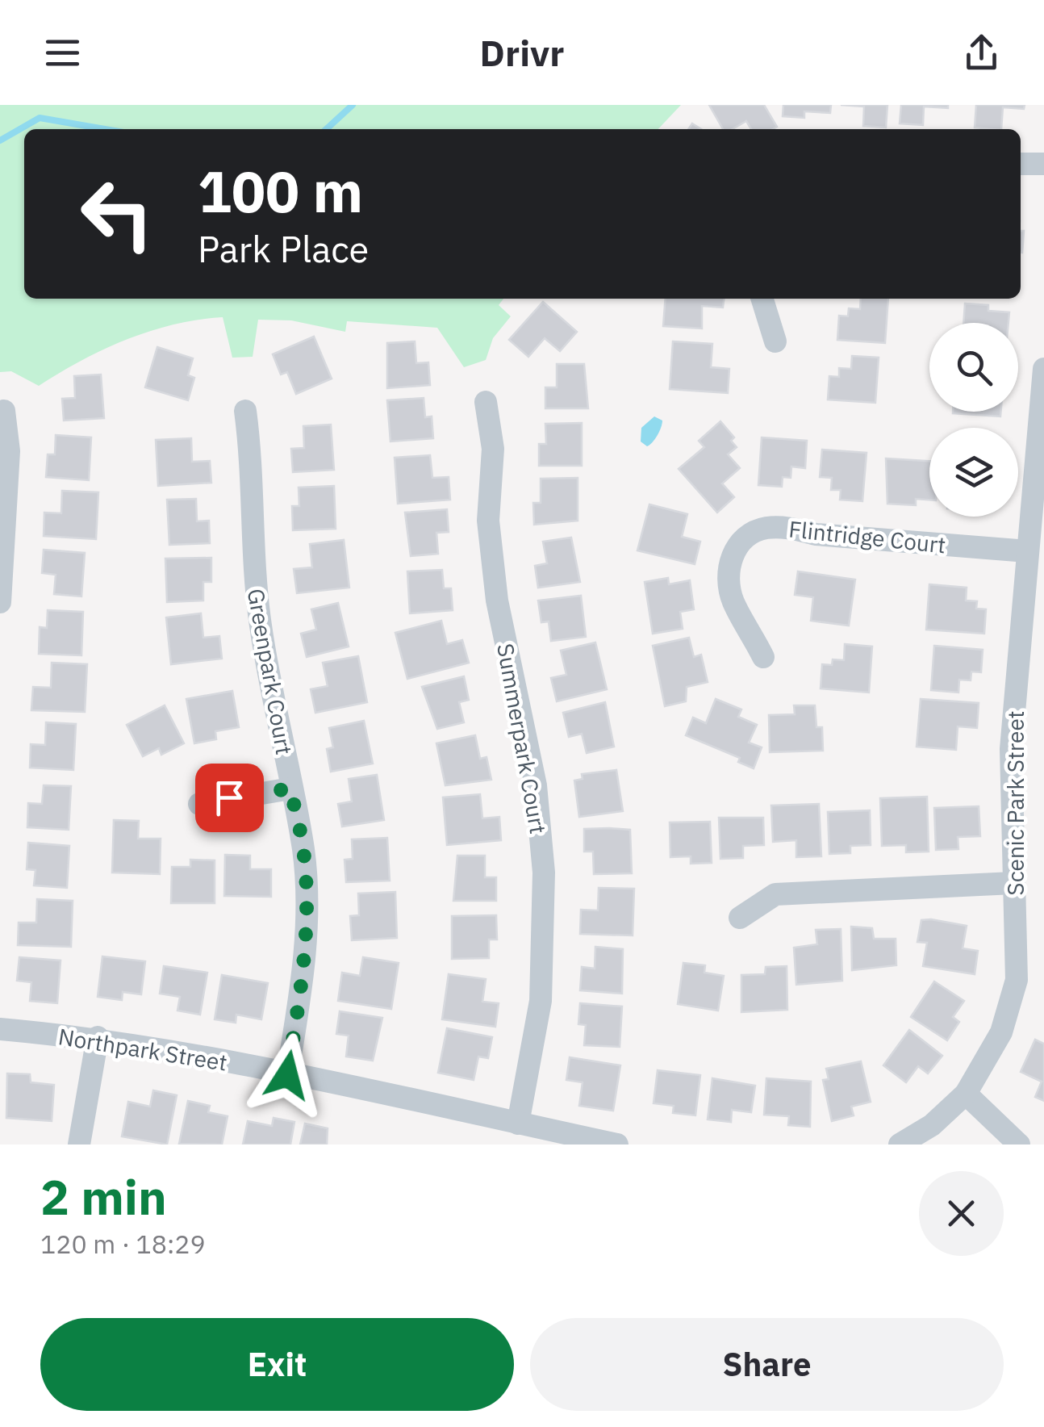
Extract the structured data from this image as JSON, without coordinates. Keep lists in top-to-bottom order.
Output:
{
  "streets": {
    "street": [
      "Flintridge Court",
      "Greenpark Court",
      "Summerpark Court",
      "Scenic Park Street",
      "Northpark Street"
    ]
  },
  "crossings": [
    ["Flintridge Court", "Scenic Park Street"],
    ["Greenpark Court", "Northpark Street"],
    ["Summerpark Court", "Northpark Street"]
  ],
  "page": {
    "header": "Drivr",
    "turn": ["100 m", "Park Place"],
    "heading": ["2 min", "120 m · 18:29"],
    "buttons": ["Exit", "Share"]
  }
}
